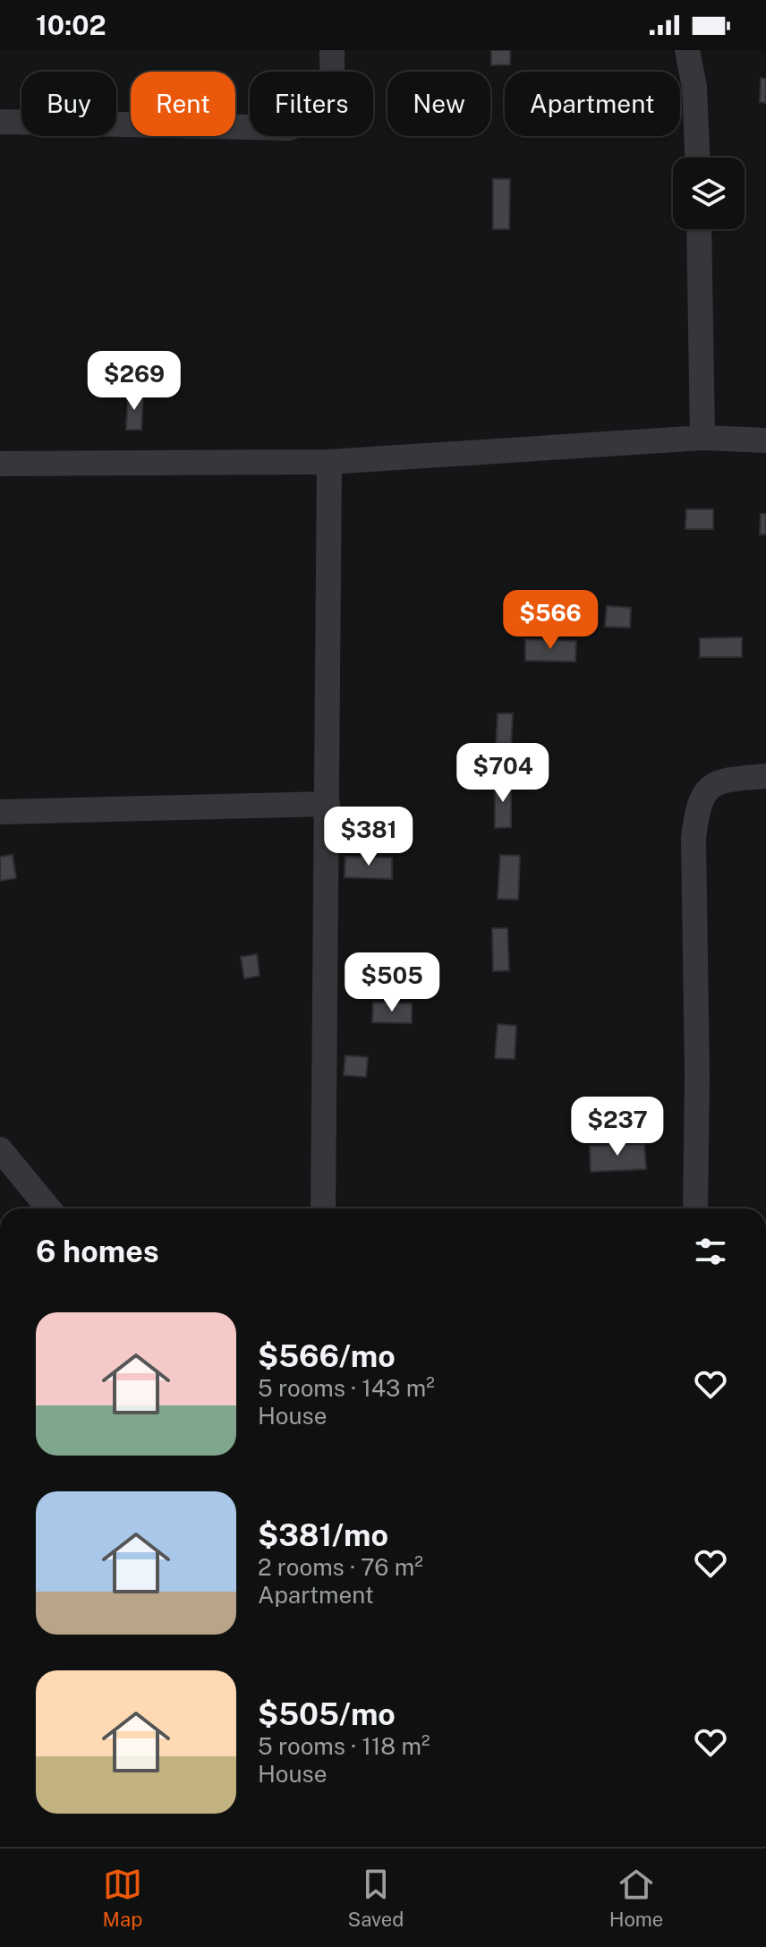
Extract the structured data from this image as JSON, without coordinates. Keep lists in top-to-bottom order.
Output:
{
  "page": {
    "status": "10:02",
    "chip": [
      "Buy",
      "Rent",
      "Filters",
      "New",
      "Apartment"
    ],
    "price": [
      "$269",
      "$566",
      "$704",
      "$381",
      "$505",
      "$237"
    ],
    "heading": "6 homes",
    "list": [
      {
        "name": "$566/mo",
        "note": "5 rooms · 143 m² · House"
      },
      {
        "name": "$381/mo",
        "note": "2 rooms · 76 m² · Apartment"
      },
      {
        "name": "$505/mo",
        "note": "5 rooms · 118 m² · House"
      }
    ],
    "tabs": ["Map", "Saved", "Home"]
  }
}
